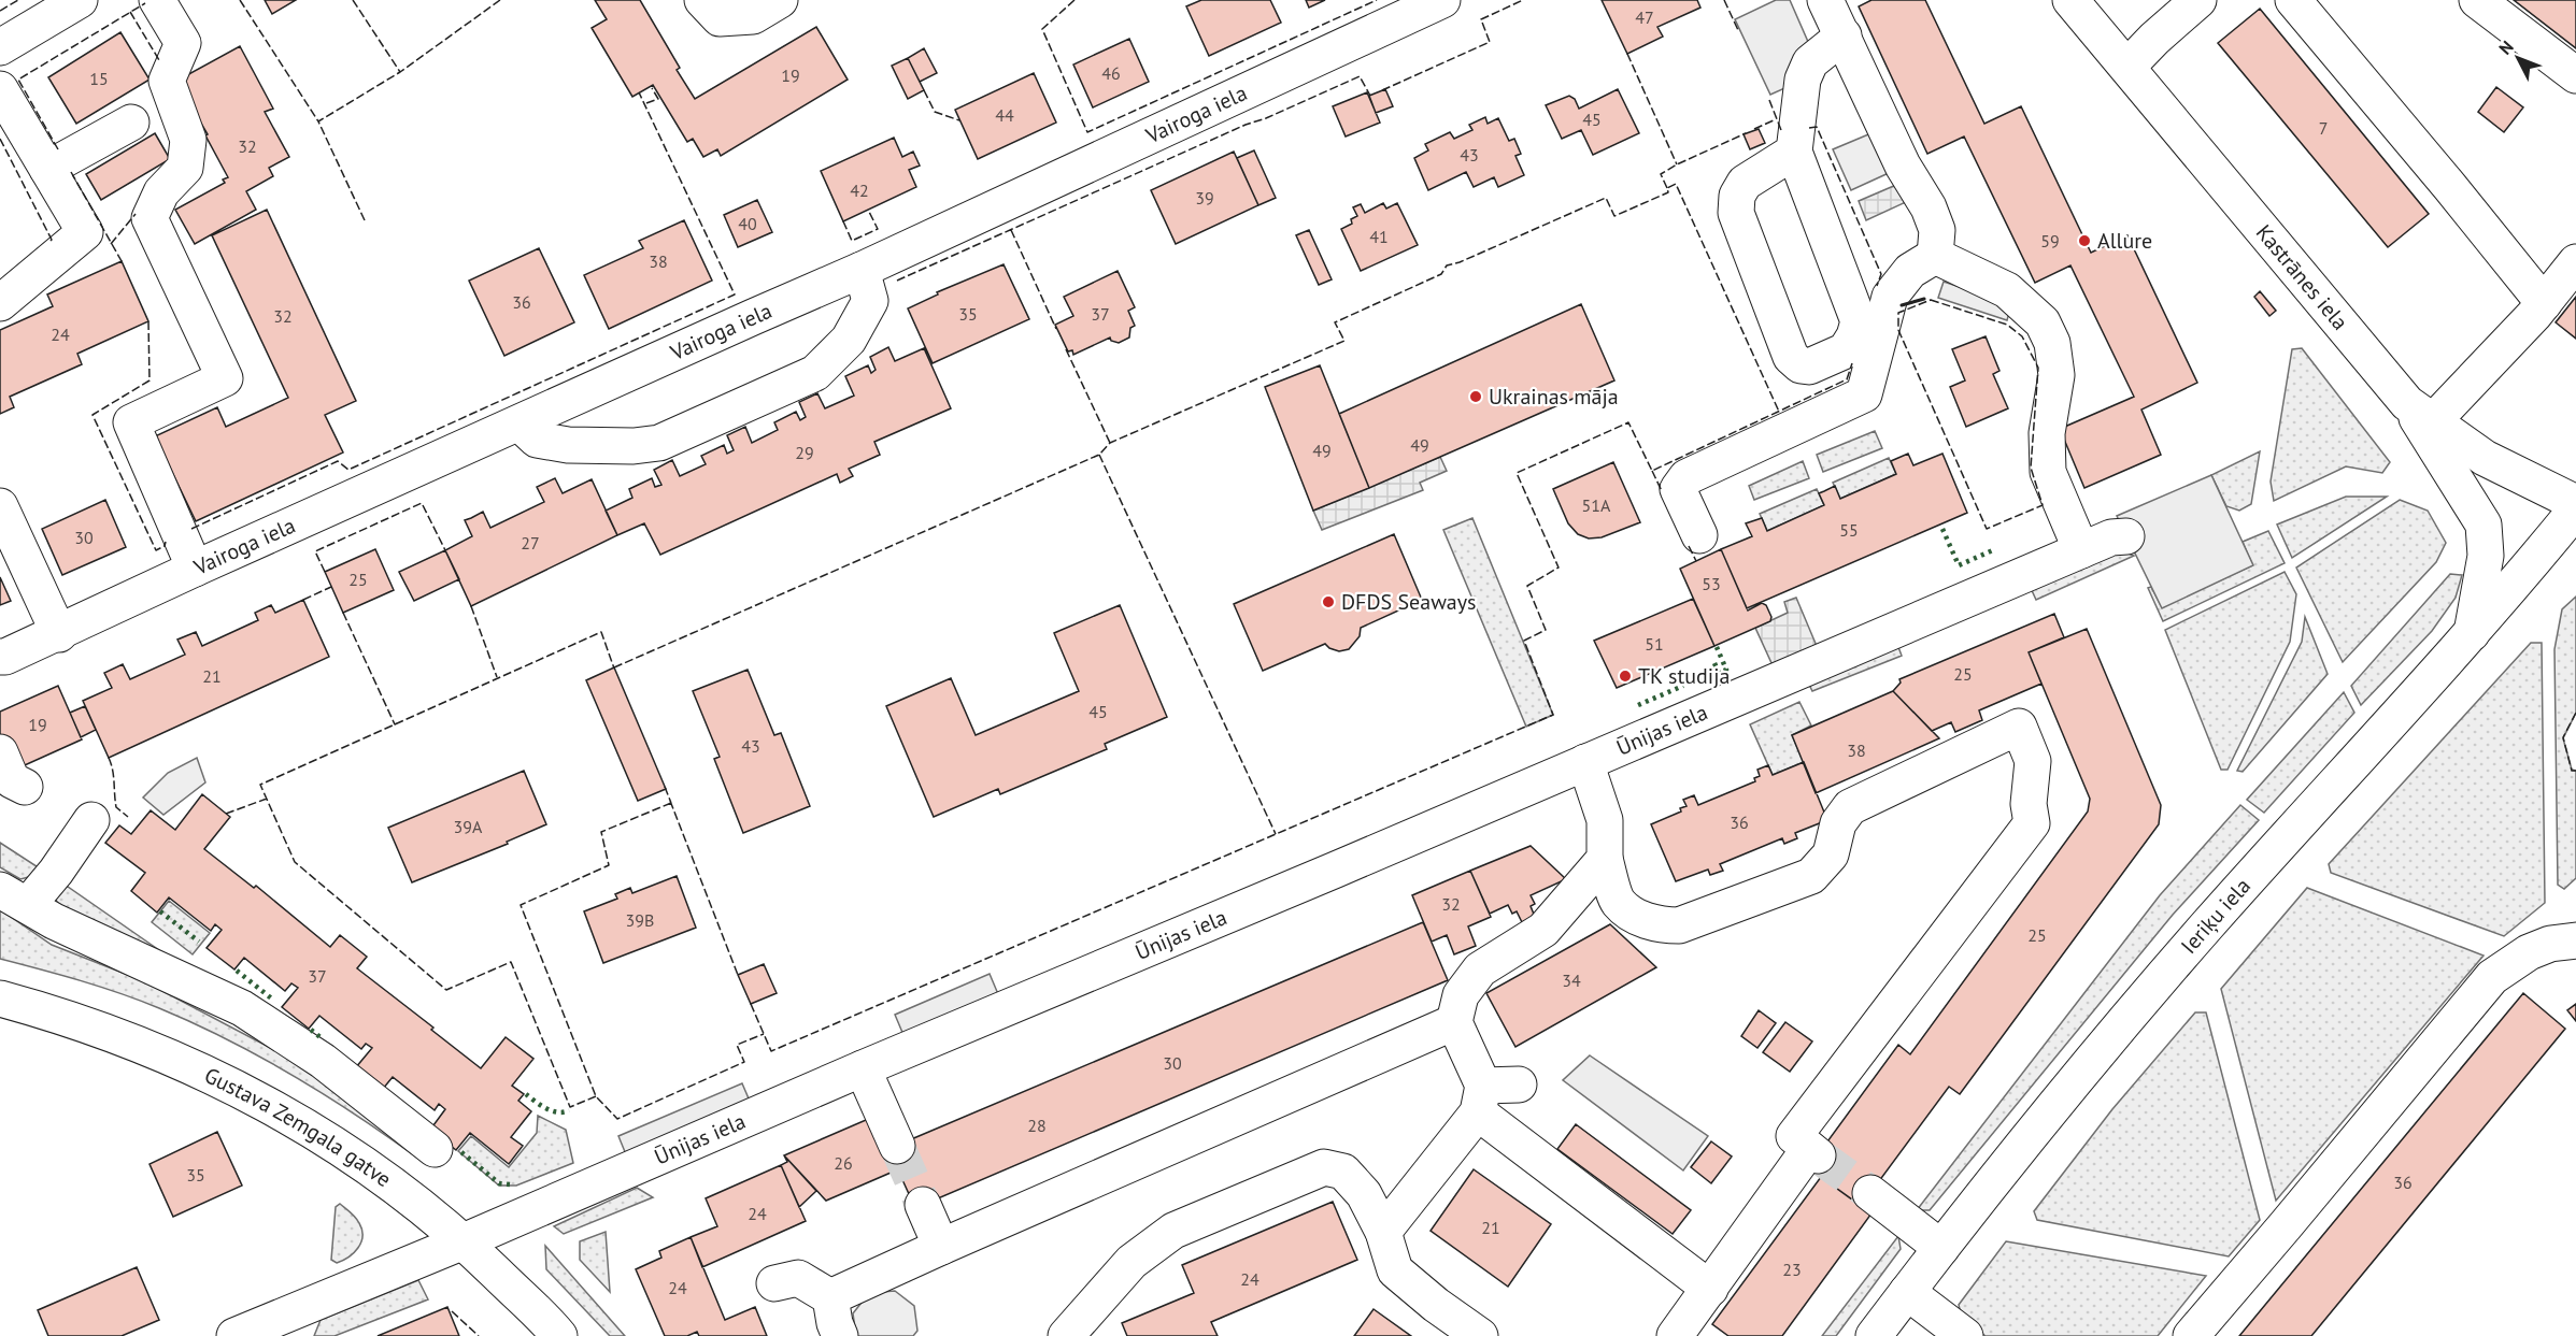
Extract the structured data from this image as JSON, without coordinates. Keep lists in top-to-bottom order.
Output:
{
  "streets": {
    "street": [
      "Vairoga iela",
      "Kastrānes iela",
      "Ūnijas iela",
      "Ieriķu iela",
      "Gustava Zemgala gatve"
    ]
  },
  "crossings": [
    ["Ūnijas iela", "Gustava Zemgala gatve"]
  ],
  "places": [
    "Allure",
    "Ukrainas māja",
    "DFDS Seaways",
    "TK studija"
  ],
  "house_numbers": [
    "47",
    "46",
    "19",
    "15",
    "44",
    "45",
    "7",
    "32",
    "43",
    "42",
    "39",
    "40",
    "41",
    "59",
    "38",
    "36",
    "35",
    "37",
    "32",
    "24",
    "49",
    "49",
    "29",
    "51A",
    "55",
    "30",
    "27",
    "25",
    "53",
    "51",
    "25",
    "21",
    "45",
    "19",
    "43",
    "38",
    "36",
    "39A",
    "32",
    "39B",
    "25",
    "37",
    "34",
    "30",
    "28",
    "26",
    "35",
    "36",
    "24",
    "21",
    "23",
    "24",
    "24"
  ],
  "north": "top left"
}
